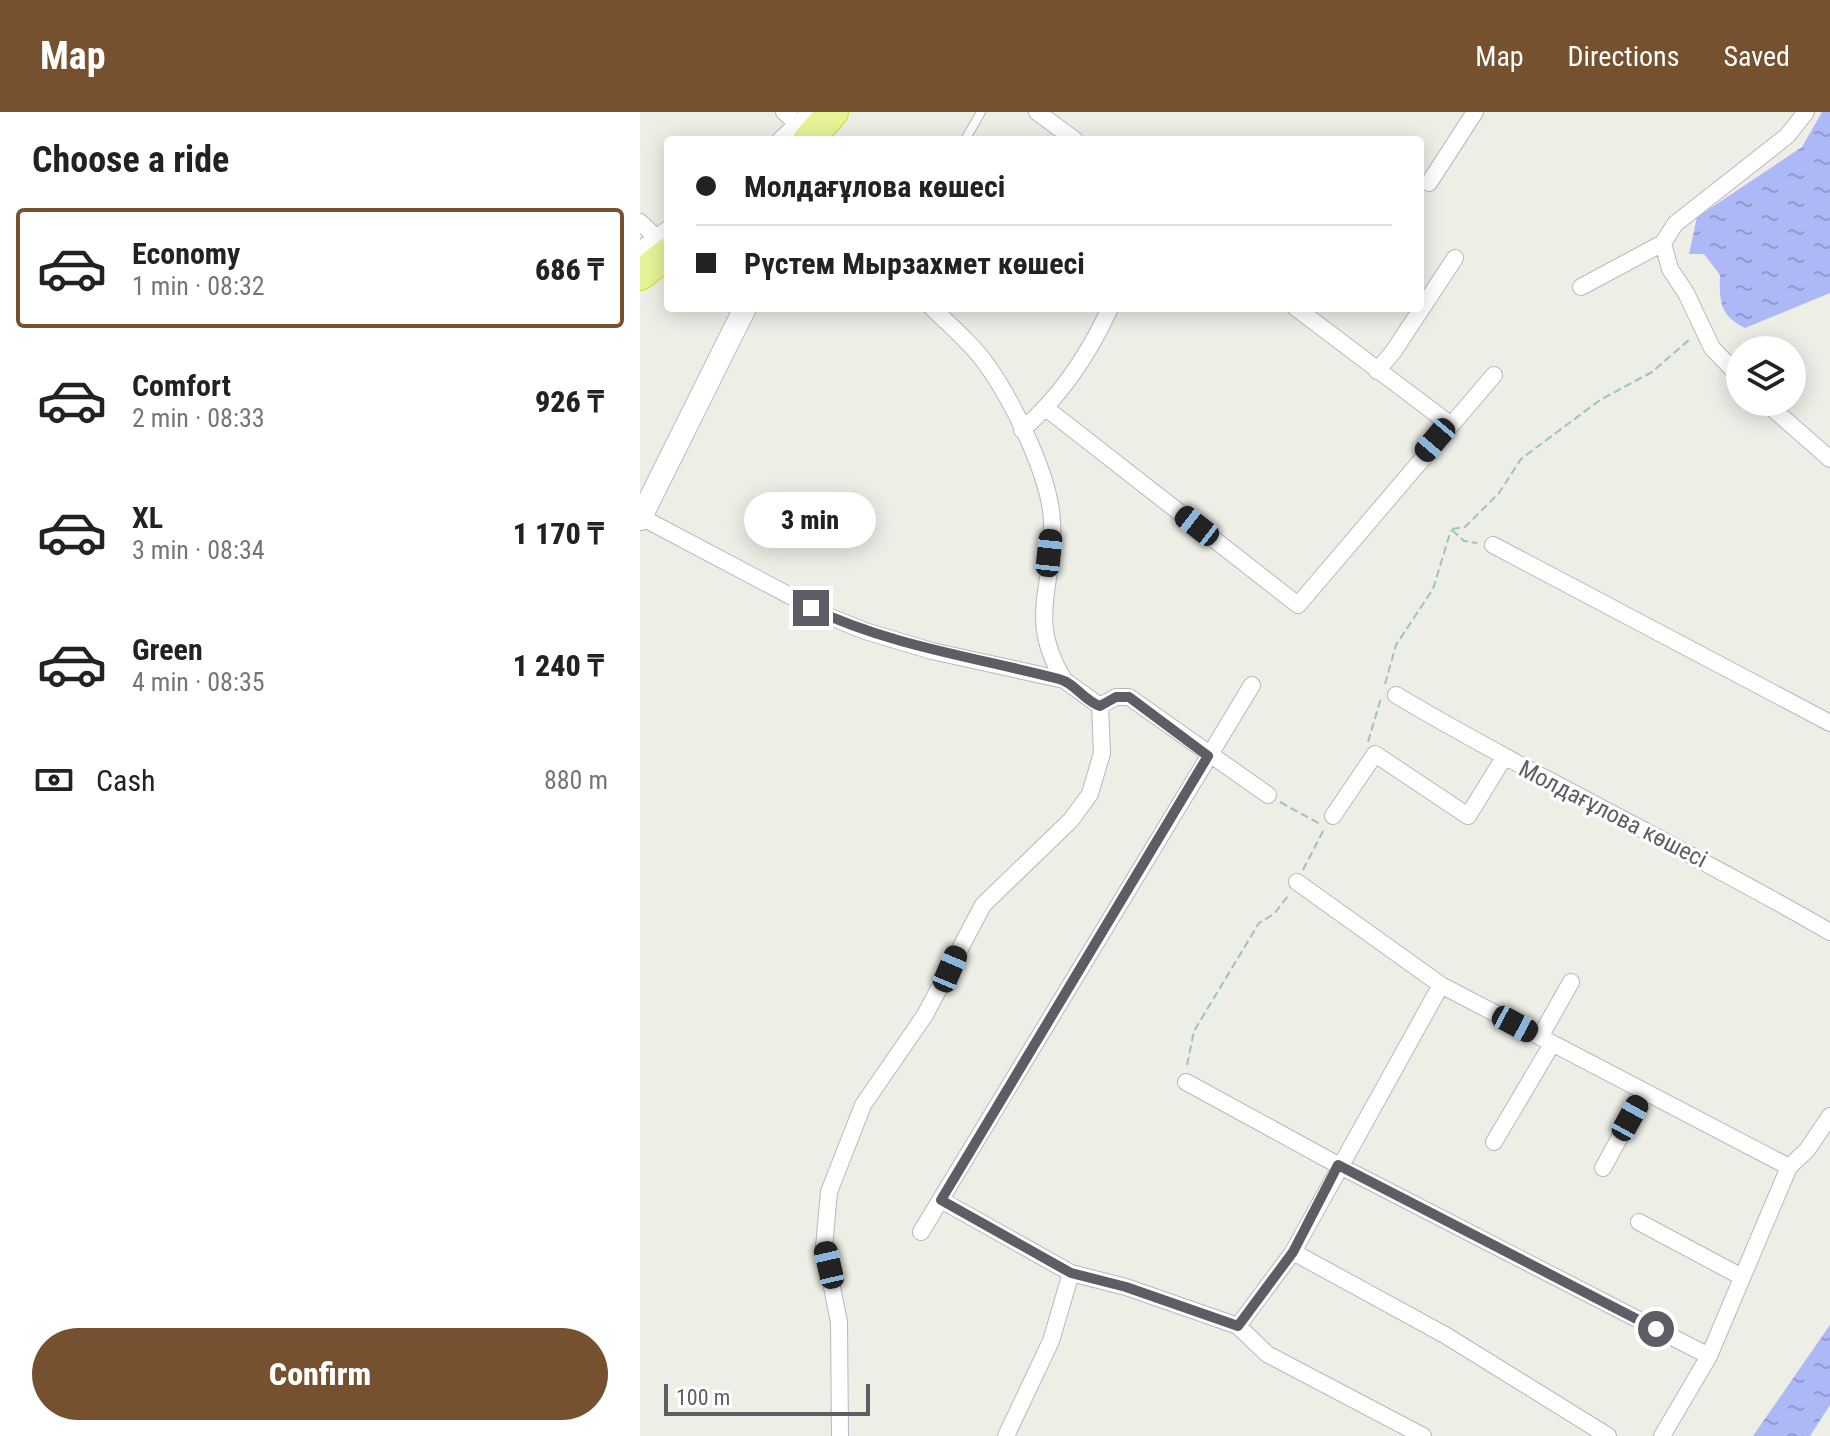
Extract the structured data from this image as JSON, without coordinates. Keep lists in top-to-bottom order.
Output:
{
  "streets": {
    "street": ["Молдағұлова көшесі"]
  },
  "scale_bar": "100 m",
  "page": {
    "header": "Map",
    "nav": ["Map", "Directions", "Saved"],
    "heading": "Choose a ride",
    "banner": ["Молдағұлова көшесі", "Рүстем Мырзахмет көшесі"],
    "list": [
      {
        "name": "Economy",
        "note": "1 min · 08:32",
        "value": "686 ₸"
      },
      {
        "name": "Comfort",
        "note": "2 min · 08:33",
        "value": "926 ₸"
      },
      {
        "name": "XL",
        "note": "3 min · 08:34",
        "value": "1 170 ₸"
      },
      {
        "name": "Green",
        "note": "4 min · 08:35",
        "value": "1 240 ₸"
      }
    ],
    "bubble": "3 min",
    "pay": ["Cash", "880 m"],
    "buttons": "Confirm",
    "scale": "100 m"
  }
}
